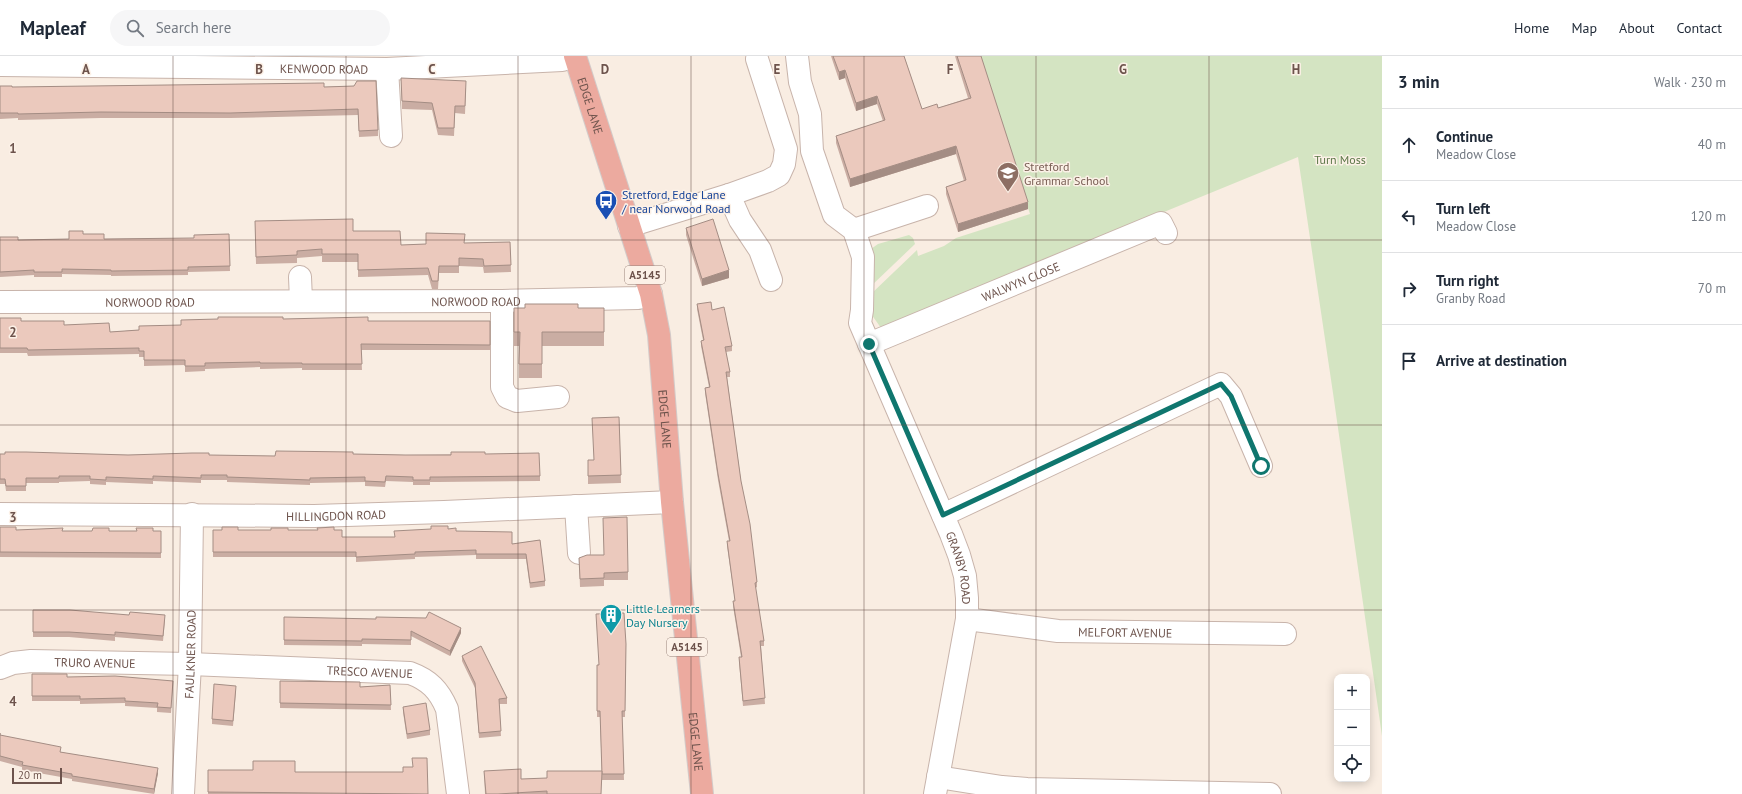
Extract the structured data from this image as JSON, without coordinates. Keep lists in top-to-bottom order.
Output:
{
  "streets": {
    "highway": ["EDGE LANE", "A5145"],
    "street": [
      "KENWOOD ROAD",
      "WALWYN CLOSE",
      "NORWOOD ROAD",
      "HILLINGDON ROAD",
      "GRANBY ROAD",
      "MELFORT AVENUE",
      "FAULKNER ROAD",
      "TRURO AVENUE",
      "TRESCO AVENUE"
    ]
  },
  "crossings": [
    ["KENWOOD ROAD", "EDGE LANE"],
    ["EDGE LANE", "NORWOOD ROAD"],
    ["EDGE LANE", "HILLINGDON ROAD"],
    ["WALWYN CLOSE", "GRANBY ROAD"],
    ["HILLINGDON ROAD", "FAULKNER ROAD"],
    ["GRANBY ROAD", "MELFORT AVENUE"],
    ["FAULKNER ROAD", "TRURO AVENUE"],
    ["FAULKNER ROAD", "TRESCO AVENUE"],
    ["TRURO AVENUE", "TRESCO AVENUE"]
  ],
  "parks": ["Turn Moss"],
  "places": {
    "school or university": ["Stretford Grammar School"],
    "bus stop": ["Stretford, Edge Lane / near Norwood Road"],
    "building": ["Little Learners Day Nursery"]
  },
  "scale_bar": "20 m",
  "page": {
    "header": "Mapleaf",
    "search": "Search here",
    "nav": [
      "Home",
      "Map",
      "About",
      "Contact"
    ],
    "heading": ["3 min", "Walk · 230 m"],
    "list": [
      ["Continue", "Meadow Close", "40 m"],
      ["Turn left", "Meadow Close", "120 m"],
      ["Turn right", "Granby Road", "70 m"],
      "Arrive at destination"
    ],
    "map_buttons": ["+", "−"],
    "scale": "20 m"
  },
  "grid": {
    "columns": [
      "A",
      "B",
      "C",
      "D",
      "E",
      "F",
      "G",
      "H"
    ],
    "rows": [
      "1",
      "2",
      "3",
      "4"
    ]
  }
}
